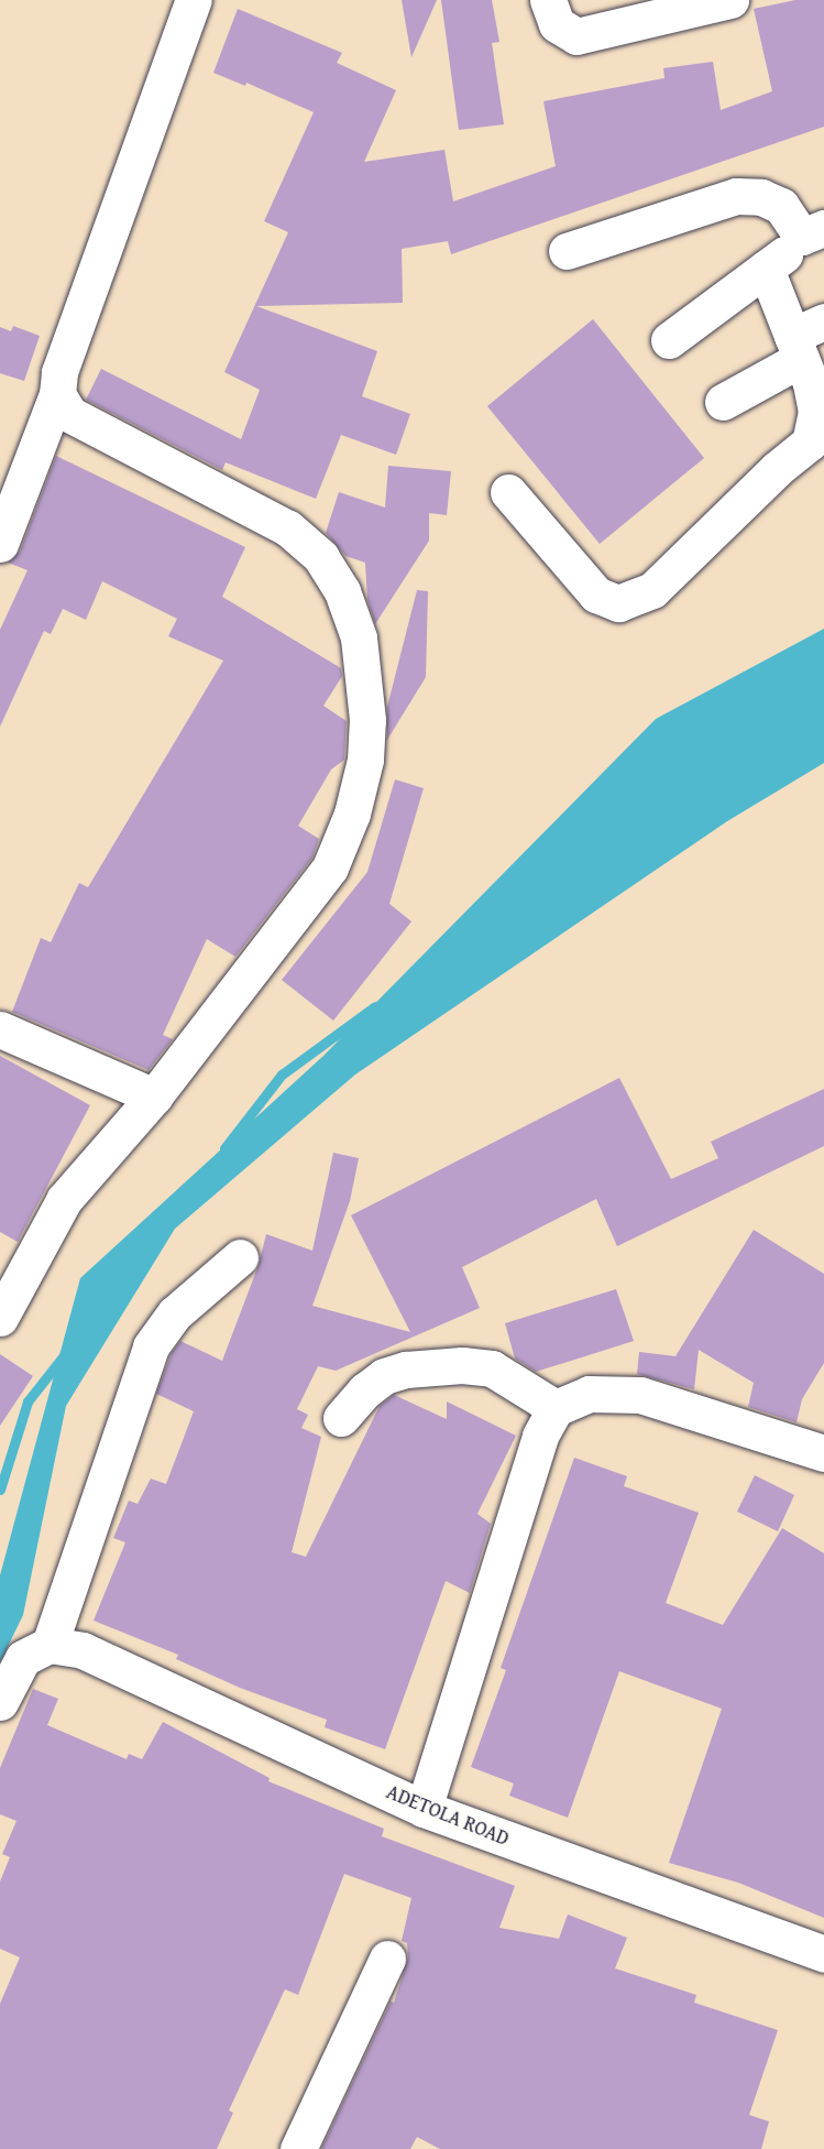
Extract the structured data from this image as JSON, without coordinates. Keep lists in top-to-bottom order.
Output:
{
  "streets": {
    "street": ["ADETOLA ROAD"]
  }
}
